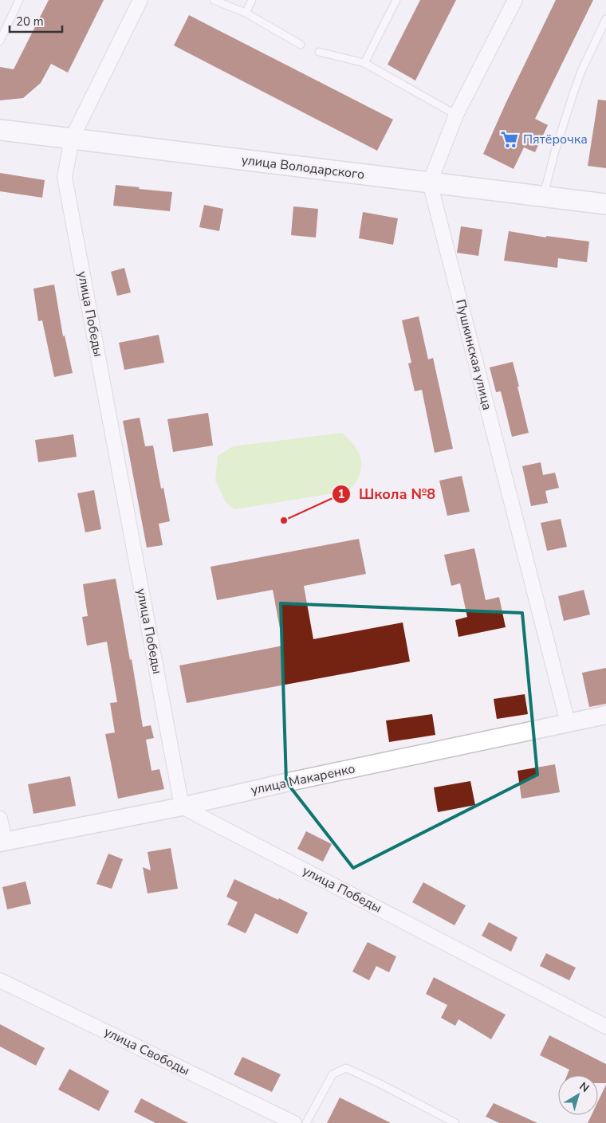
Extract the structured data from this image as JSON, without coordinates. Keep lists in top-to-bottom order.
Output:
{
  "streets": {
    "main road": ["улица Володарского"],
    "street": [
      "улица Победы",
      "Пушкинская улица",
      "улица Макаренко",
      "улица Свободы"
    ]
  },
  "crossings": [
    ["улица Володарского", "улица Победы"],
    ["улица Володарского", "Пушкинская улица"],
    ["улица Победы", "улица Макаренко"],
    ["Пушкинская улица", "улица Макаренко"]
  ],
  "places": {
    "supermarket": ["Пятёрочка"],
    "other": ["Школа №8"]
  },
  "scale_bar": "20 m",
  "north": "top right"
}
